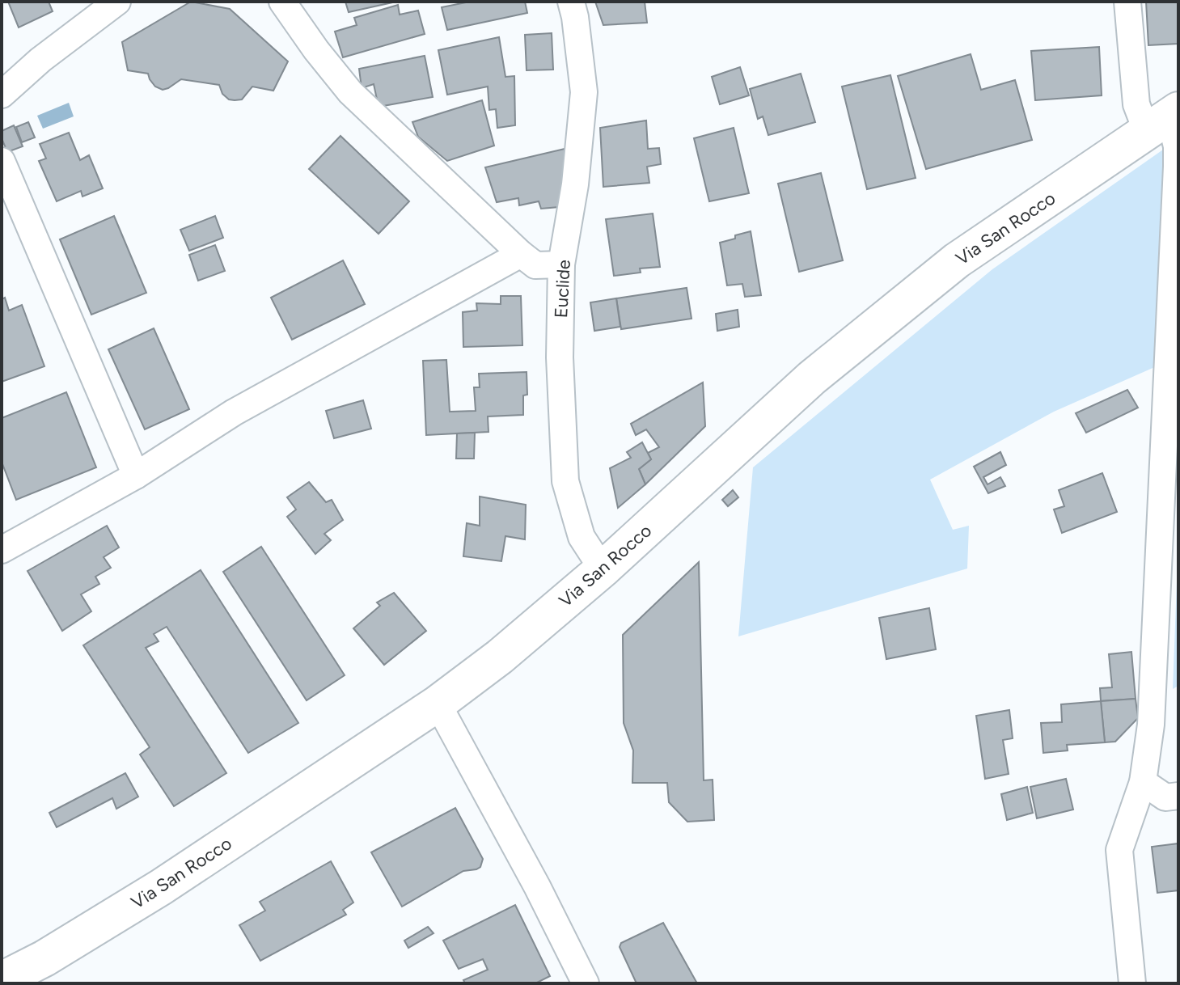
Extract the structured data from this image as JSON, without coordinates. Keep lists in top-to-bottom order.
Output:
{
  "streets": {
    "street": ["Via San Rocco", "Euclide"]
  },
  "crossings": [
    ["Via San Rocco", "Euclide"]
  ]
}
